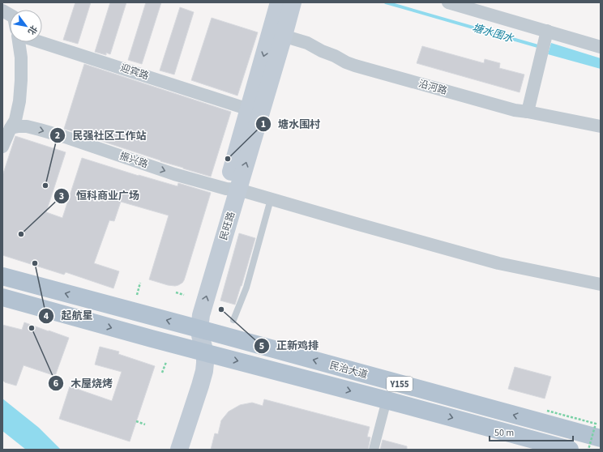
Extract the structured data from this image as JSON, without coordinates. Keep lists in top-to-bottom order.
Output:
{
  "streets": {
    "main road": ["民旺路", "民治大道", "Y155"],
    "street": ["迎宾路", "沿河路", "振兴路"]
  },
  "crossings": [
    ["迎宾路", "民旺路"],
    ["沿河路", "民旺路"],
    ["振兴路", "民旺路"],
    ["民旺路", "民治大道"]
  ],
  "one_way": ["振兴路"],
  "water": ["塘水围水"],
  "places": [
    "塘水围村",
    "民强社区工作站",
    "恒科商业广场",
    "起航星",
    "正新鸡排",
    "木屋烧烤"
  ],
  "scale_bar": "50 m",
  "north": "bottom right"
}
